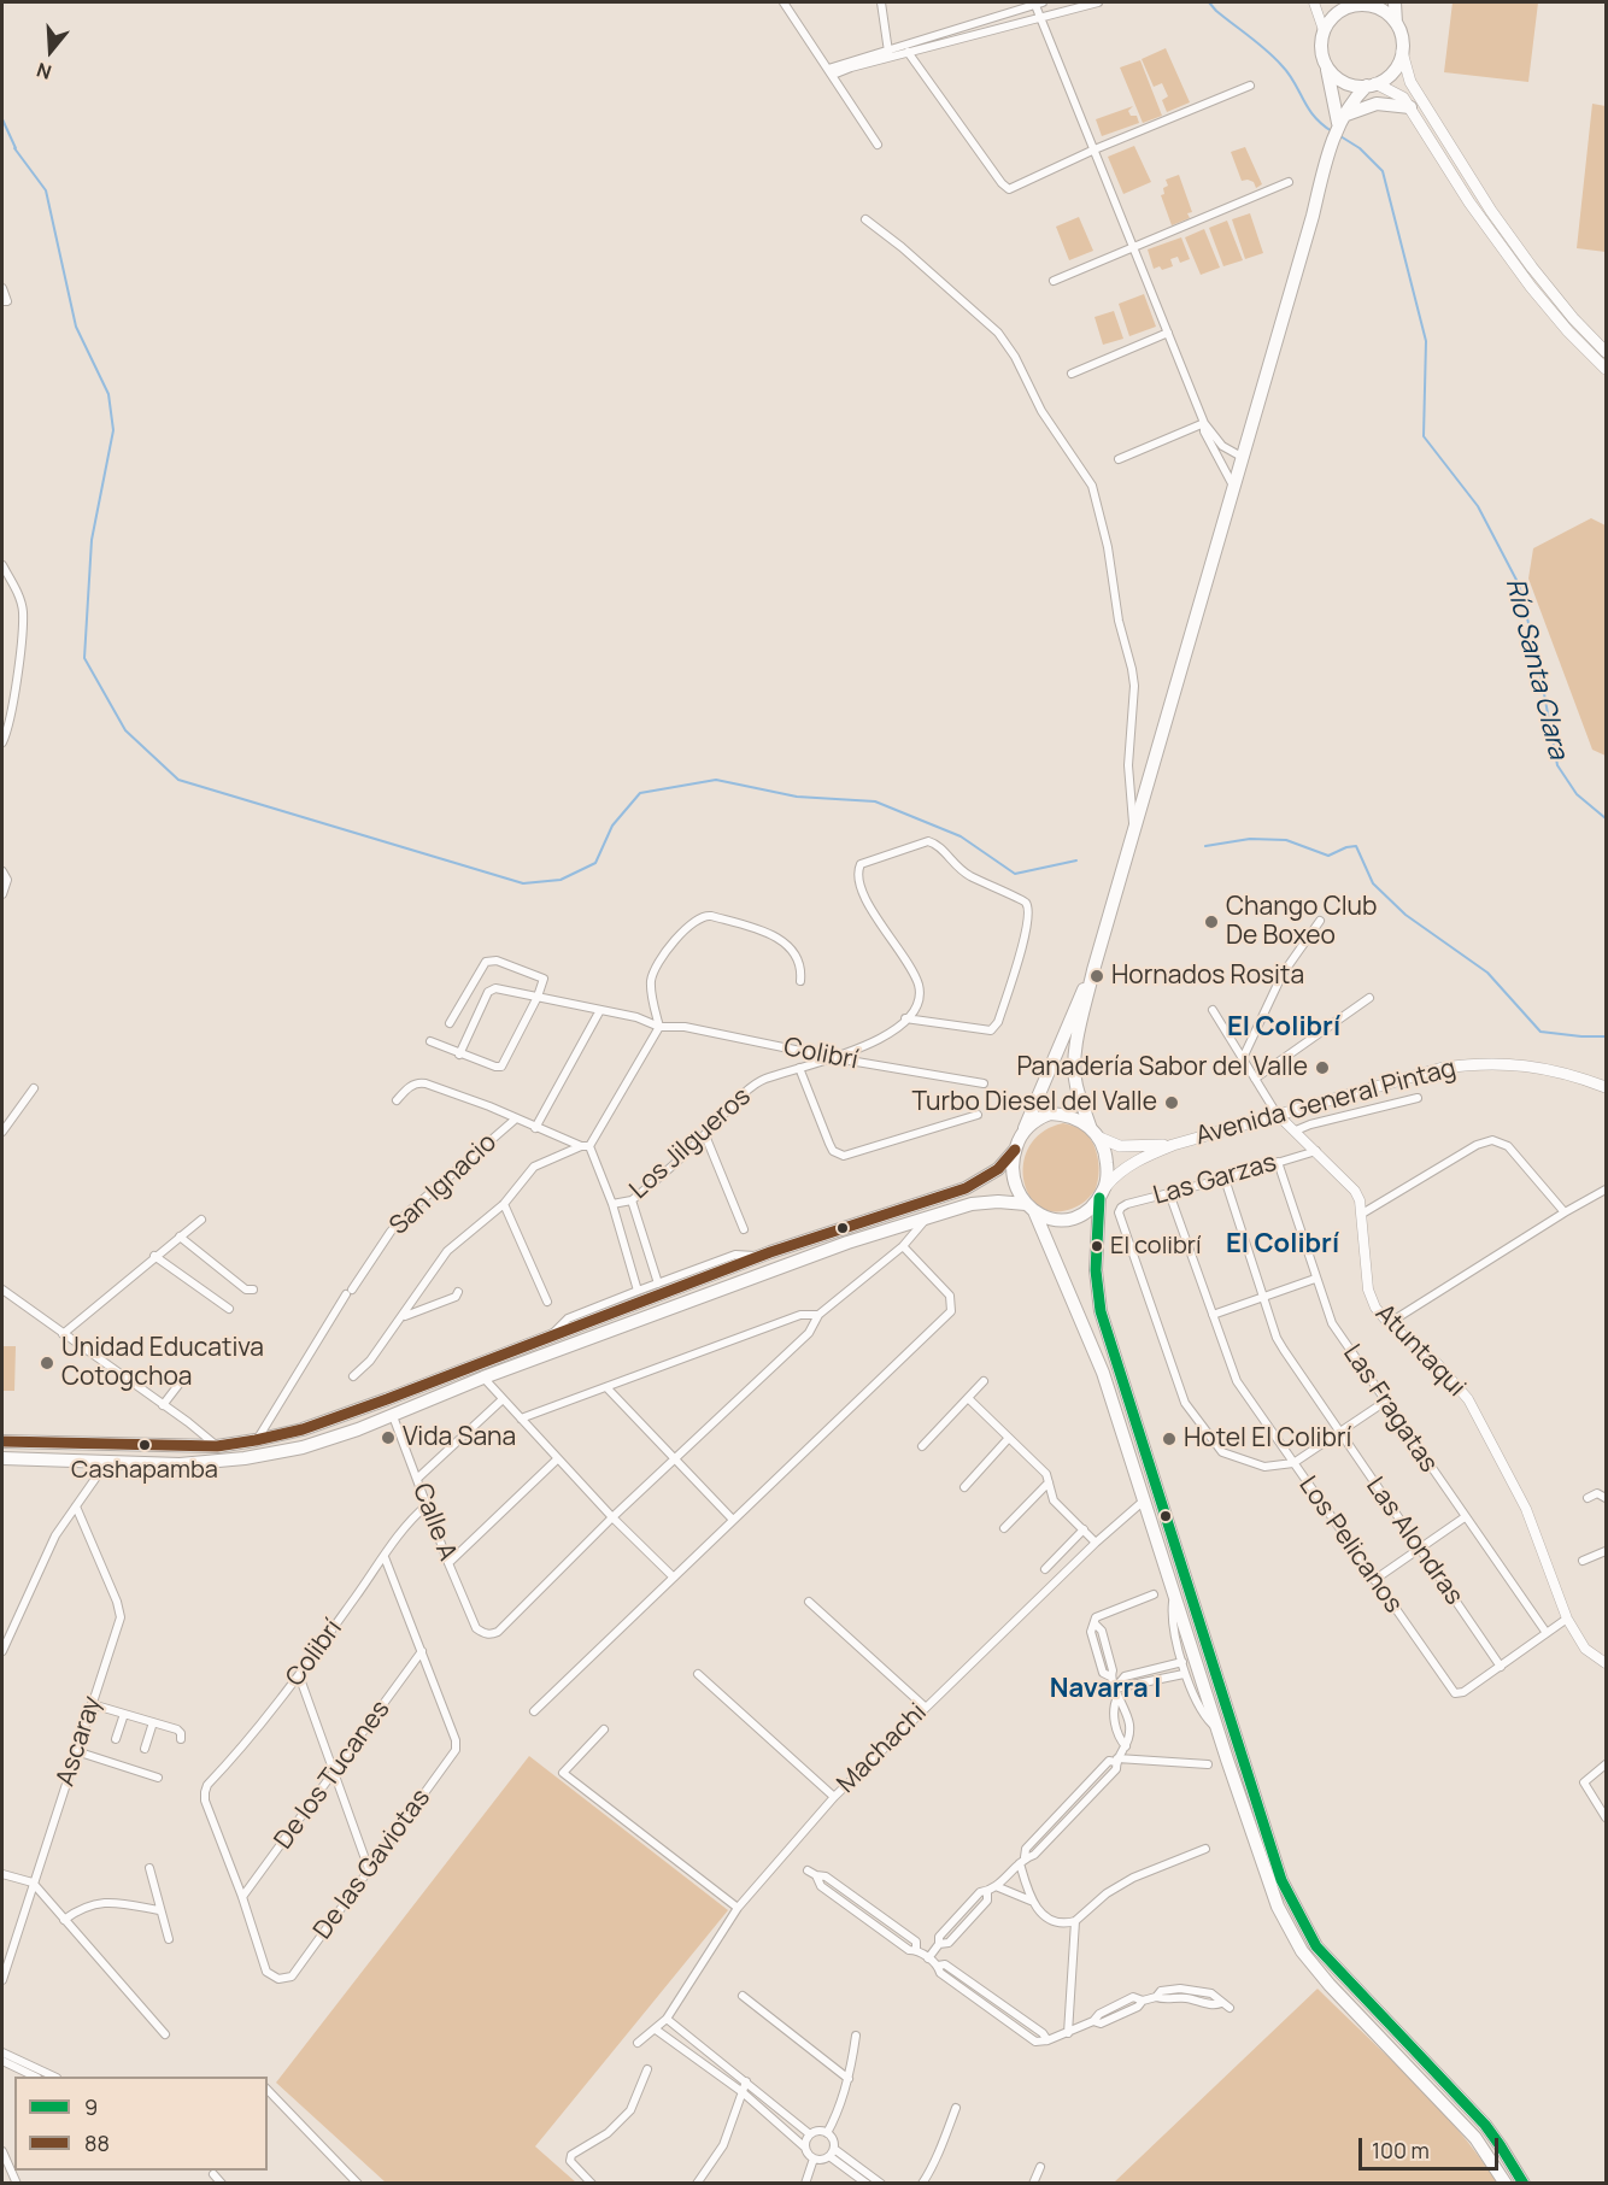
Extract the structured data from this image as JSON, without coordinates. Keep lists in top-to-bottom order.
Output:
{
  "streets": {
    "main road": ["Avenida General Pintag"],
    "street": [
      "Colibrí",
      "Los Jilgueros",
      "Las Garzas",
      "San Ignacio",
      "Atuntaqui",
      "Las Fragatas",
      "Calle A",
      "Las Alondras",
      "Los Pelicanos",
      "Ascaray",
      "Machachi",
      "De los Tucanes",
      "De las Gaviotas"
    ]
  },
  "crossings": [
    ["Colibrí", "Los Jilgueros"],
    ["Colibrí", "Calle A"],
    ["Colibrí", "De los Tucanes"],
    ["Colibrí", "De las Gaviotas"],
    ["Avenida General Pintag", "Atuntaqui"],
    ["Las Garzas", "Atuntaqui"],
    ["Las Garzas", "Las Fragatas"],
    ["Las Garzas", "Las Alondras"],
    ["Las Garzas", "Los Pelicanos"],
    ["Las Alondras", "Los Pelicanos"],
    ["De los Tucanes", "De las Gaviotas"]
  ],
  "districts": ["El Colibrí", "El Colibrí", "Navarra I"],
  "water": ["Río Santa Clara"],
  "places": [
    "Chango Club De Boxeo",
    "Hornados Rosita",
    "Panadería Sabor del Valle",
    "Turbo Diesel del Valle",
    "El colibrí",
    "Unidad Educativa Cotogchoa",
    "Vida Sana",
    "Hotel El Colibrí",
    "Cashapamba"
  ],
  "lines": ["transit line 88", "transit line 9"],
  "legend": ["9", "88"],
  "scale_bar": "100 m",
  "north": "bottom"
}
